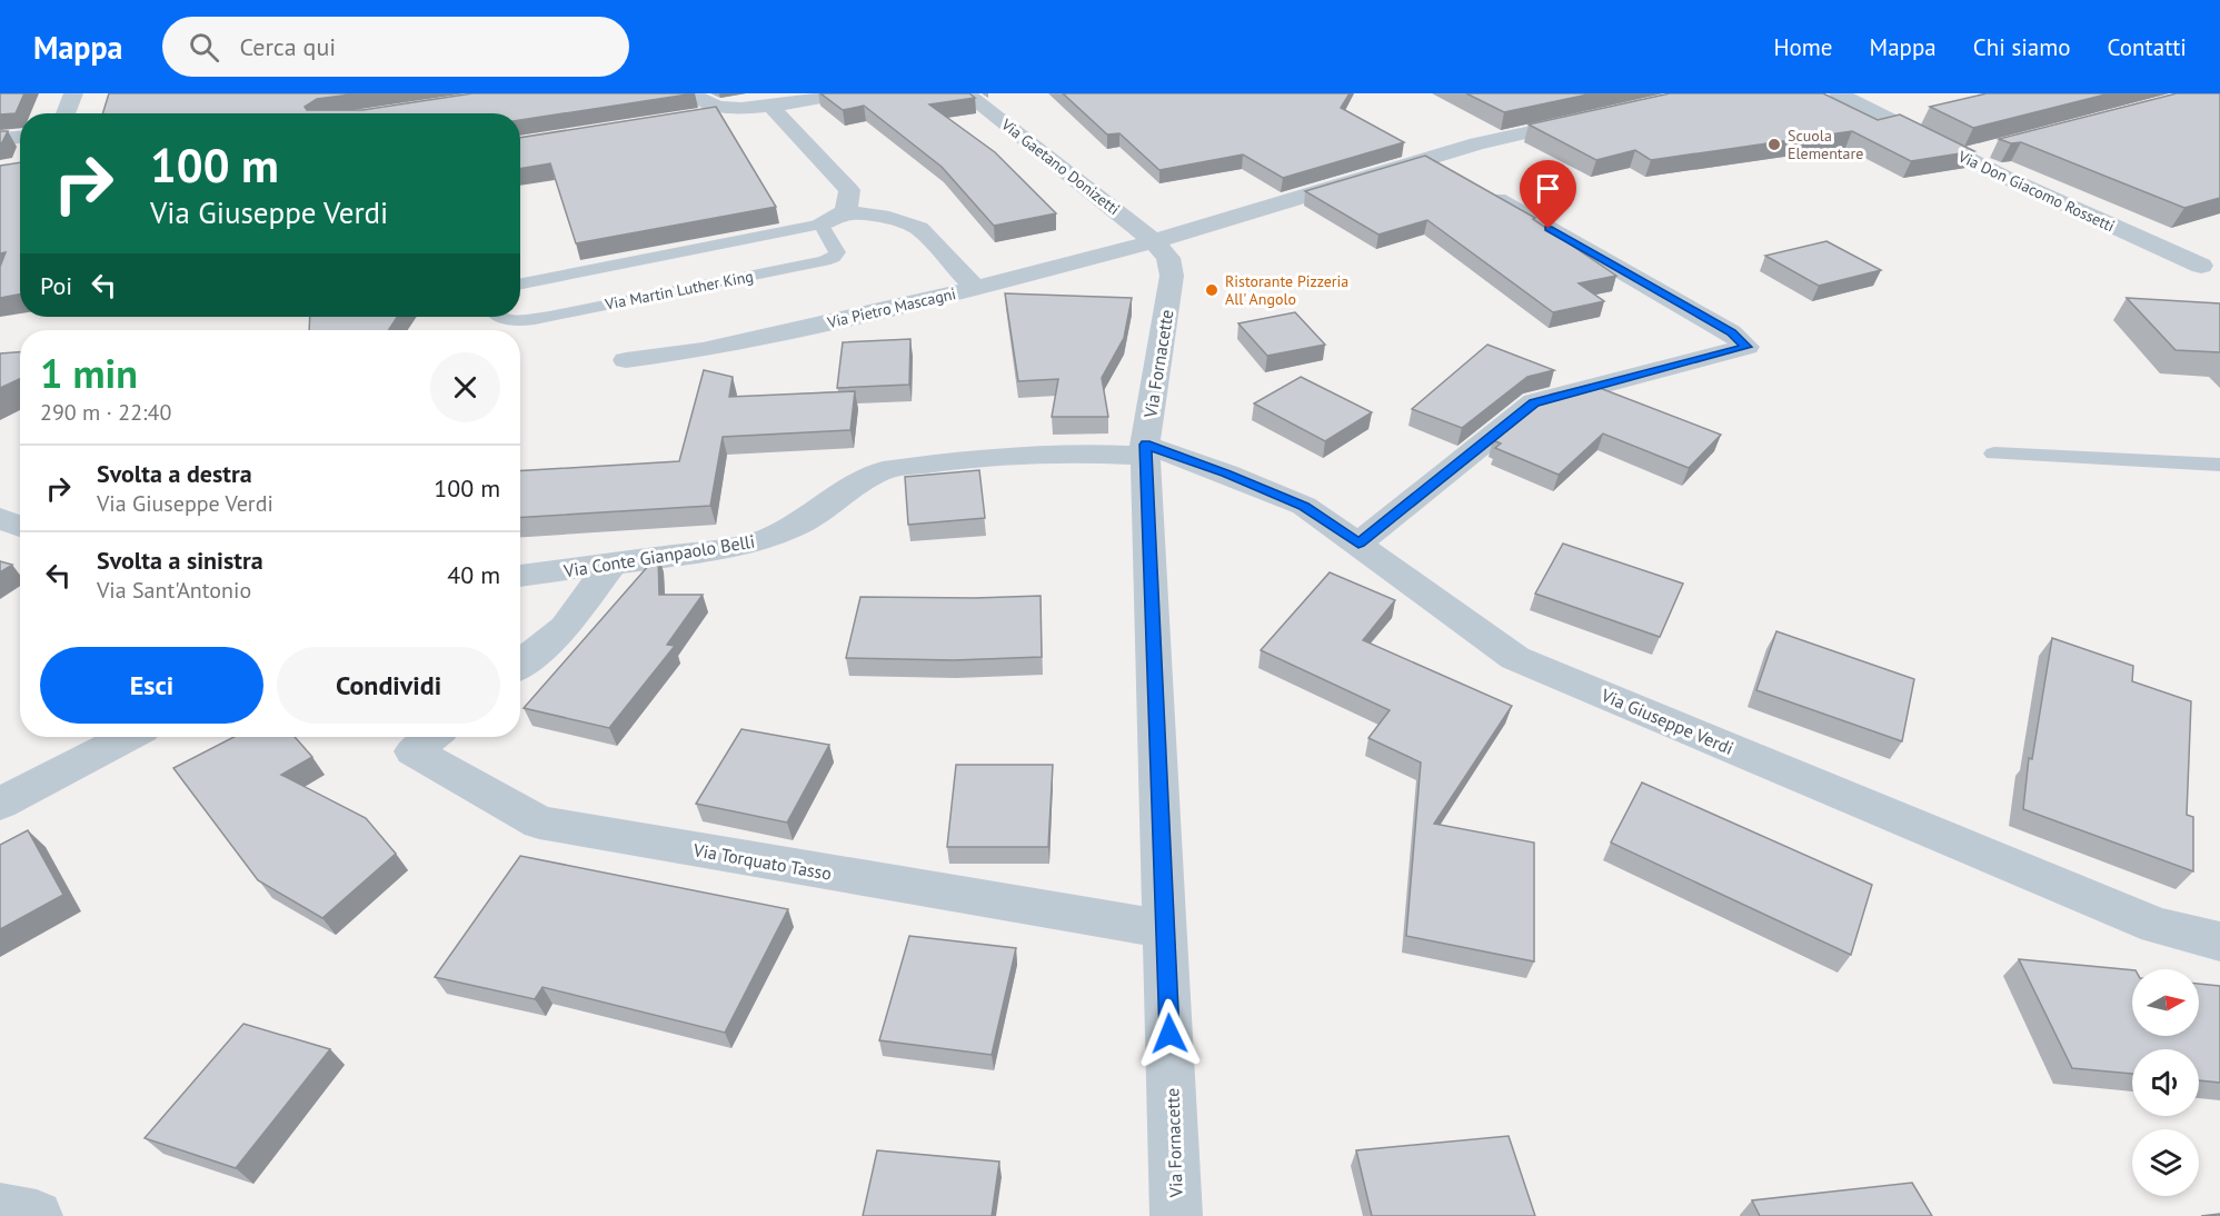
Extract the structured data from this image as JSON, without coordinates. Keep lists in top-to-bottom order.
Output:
{
  "streets": {
    "street": [
      "Via Gaetano Donizetti",
      "Via Don Giacomo Rossetti",
      "Via Pietro Mascagni",
      "Via Fornacette",
      "Via Conte Gianpaolo Belli",
      "Via Giuseppe Verdi",
      "Via Torquato Tasso"
    ],
    "lane": ["Via Martin Luther King"]
  },
  "crossings": [
    ["Via Gaetano Donizetti", "Via Pietro Mascagni"],
    ["Via Gaetano Donizetti", "Via Fornacette"],
    ["Via Pietro Mascagni", "Via Fornacette"],
    ["Via Fornacette", "Via Conte Gianpaolo Belli"],
    ["Via Fornacette", "Via Giuseppe Verdi"],
    ["Via Fornacette", "Via Torquato Tasso"],
    ["Via Conte Gianpaolo Belli", "Via Giuseppe Verdi"]
  ],
  "places": ["Scuola Elementare", "Ristorante Pizzeria All' Angolo"],
  "north": "right",
  "page": {
    "header": "Mappa",
    "search": "Cerca qui",
    "nav": [
      "Home",
      "Mappa",
      "Chi siamo",
      "Contatti"
    ],
    "turn": ["100 m", "Via Giuseppe Verdi"],
    "then": "Poi",
    "heading": ["1 min", "290 m · 22:40"],
    "list": [
      {
        "name": "Svolta a destra",
        "note": "Via Giuseppe Verdi",
        "value": "100 m"
      },
      {
        "name": "Svolta a sinistra",
        "note": "Via Sant'Antonio",
        "value": "40 m"
      }
    ],
    "buttons": ["Esci", "Condividi"]
  }
}
